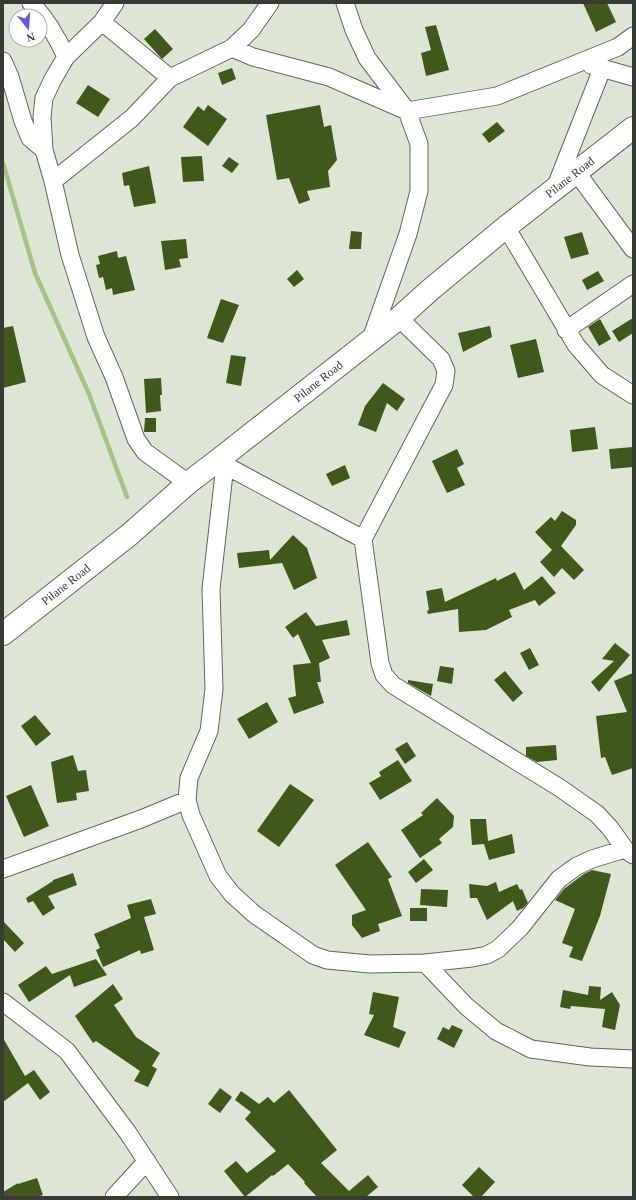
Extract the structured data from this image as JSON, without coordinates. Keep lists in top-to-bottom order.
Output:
{
  "streets": {
    "main road": ["Pilane Road"]
  },
  "north": "bottom"
}
